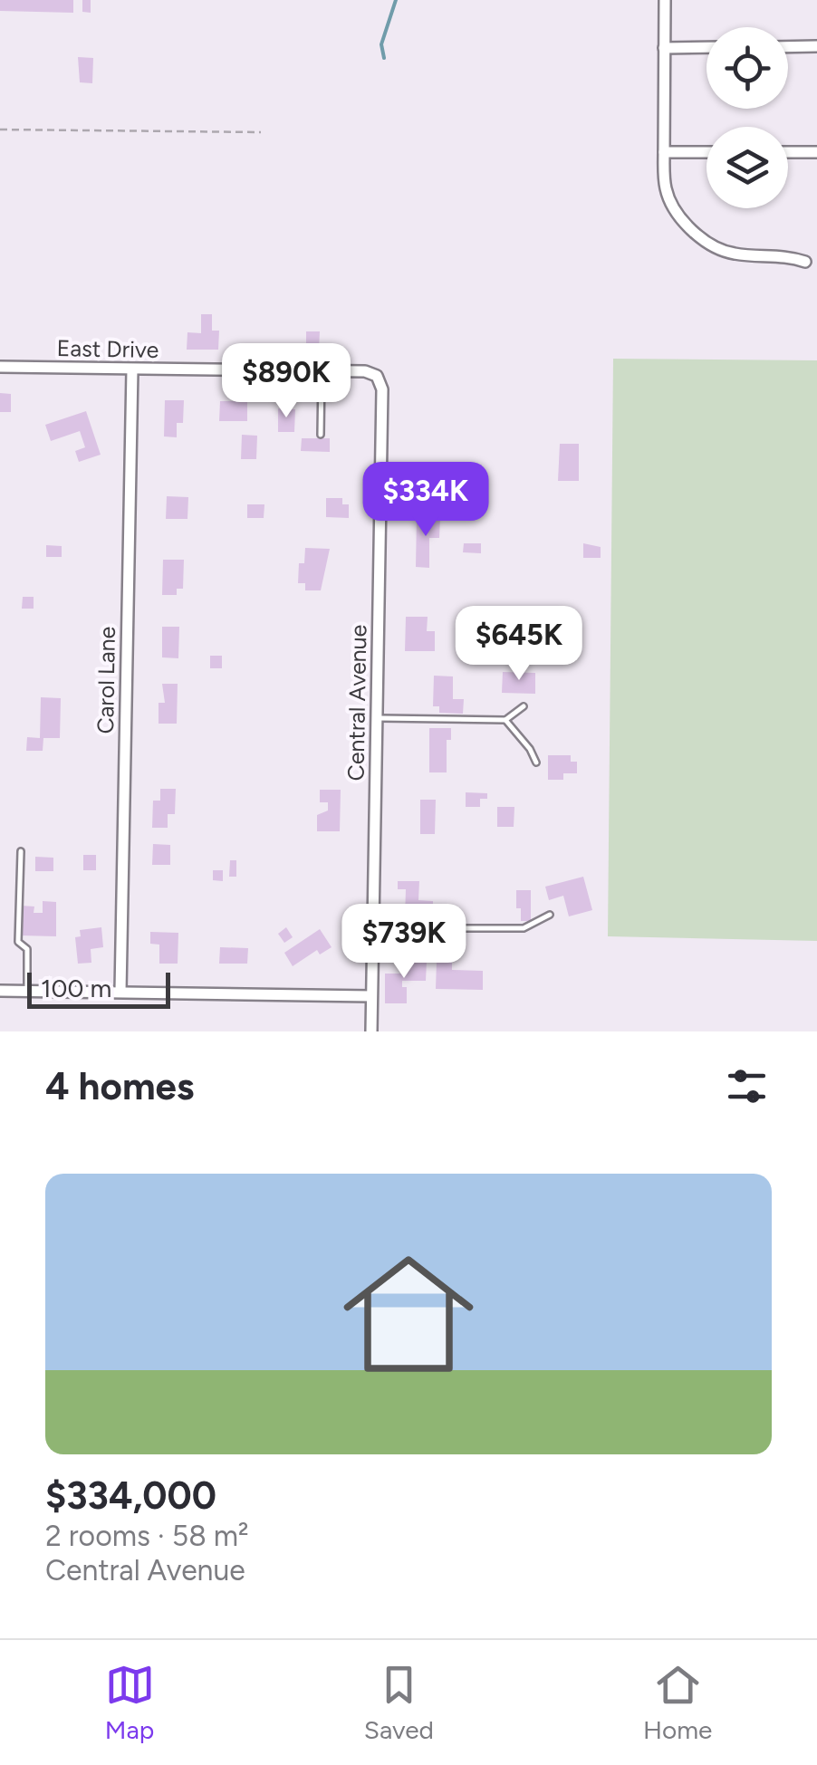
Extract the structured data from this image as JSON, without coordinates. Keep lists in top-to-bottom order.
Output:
{
  "streets": {
    "street": ["East Drive", "Carol Lane", "Central Avenue"]
  },
  "crossings": [
    ["East Drive", "Carol Lane"],
    ["East Drive", "Central Avenue"]
  ],
  "scale_bar": "100 m",
  "page": {
    "price": [
      "$890K",
      "$334K",
      "$645K",
      "$739K"
    ],
    "scale": "100 m",
    "heading": "4 homes",
    "list": [
      {
        "name": "$334,000",
        "note": "2 rooms · 58 m² · Central Avenue"
      }
    ],
    "tabs": ["Map", "Saved", "Home"]
  }
}
